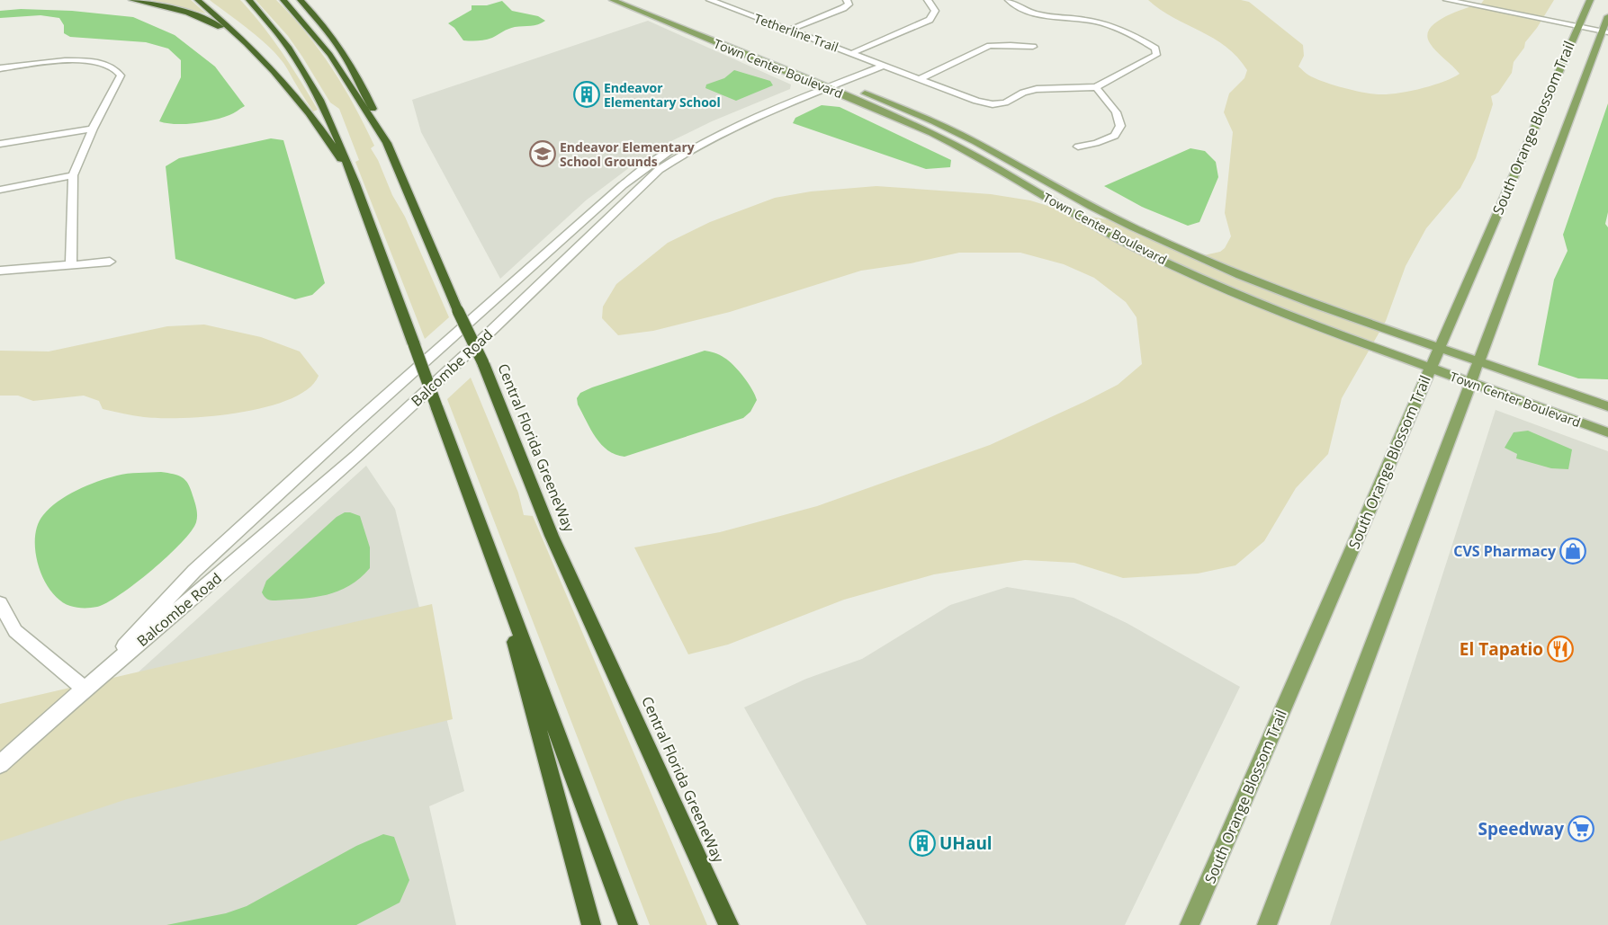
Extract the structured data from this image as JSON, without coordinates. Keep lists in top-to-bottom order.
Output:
{
  "streets": {
    "highway": ["Central Florida GreeneWay"],
    "main road": ["Town Center Boulevard", "South Orange Blossom Trail"],
    "street": ["Tetherline Trail", "Balcombe Road"]
  },
  "crossings": [
    ["Tetherline Trail", "Balcombe Road"],
    ["Town Center Boulevard", "South Orange Blossom Trail"],
    ["Town Center Boulevard", "Balcombe Road"]
  ],
  "places": {
    "building": ["Endeavor Elementary School", "UHaul"],
    "school or university": ["Endeavor Elementary School Grounds"],
    "shop": ["CVS Pharmacy"],
    "restaurant": ["El Tapatio"],
    "supermarket": ["Speedway"]
  }
}
